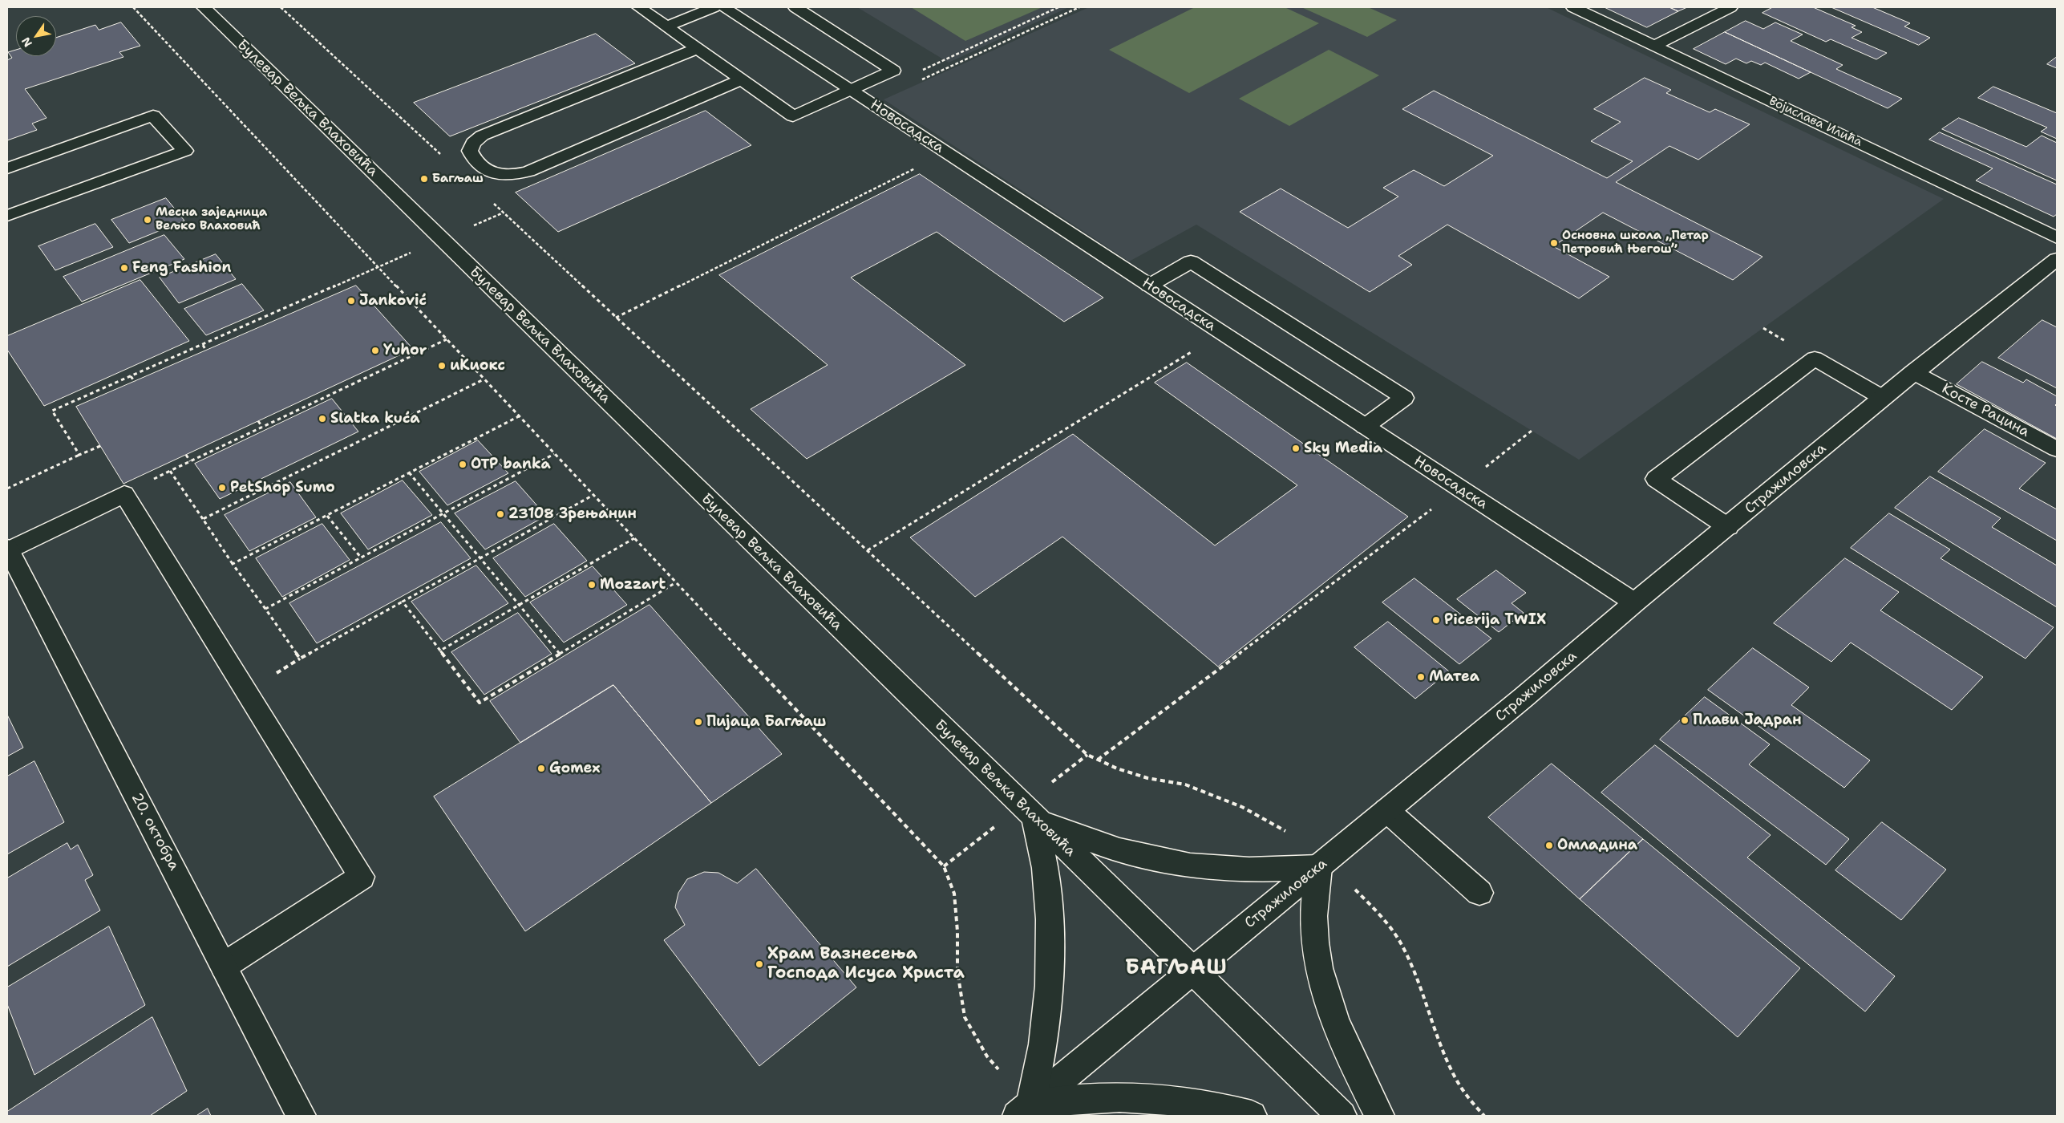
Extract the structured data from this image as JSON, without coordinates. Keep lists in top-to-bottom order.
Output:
{
  "streets": {
    "street": [
      "Булевар Вељка Влаховића",
      "Војислава Илића",
      "Новосадска",
      "Косте Рацина",
      "Стражиловска",
      "20. октобра"
    ]
  },
  "crossings": [
    ["Булевар Вељка Влаховића", "Стражиловска"],
    ["Новосадска", "Стражиловска"],
    ["Косте Рацина", "Стражиловска"]
  ],
  "districts": ["БАГЉАШ"],
  "places": [
    "Багљаш",
    "Месна заједница Вељко Влаховић",
    "Основна школа „Петар Петровић Његош”",
    "Feng Fashion",
    "Janković",
    "Yuhor",
    "иКиокс",
    "Slatka kuća",
    "Sky Media",
    "OTP banka",
    "PetShop Sumo",
    "23108 Зрењанин",
    "Mozzart",
    "Picerija TWIX",
    "Матеа",
    "Плави Јадран",
    "Пијаца Багљаш",
    "Gomex",
    "Омладина",
    "Храм Вазнесења Господа Исуса Христа"
  ],
  "north": "bottom left"
}
